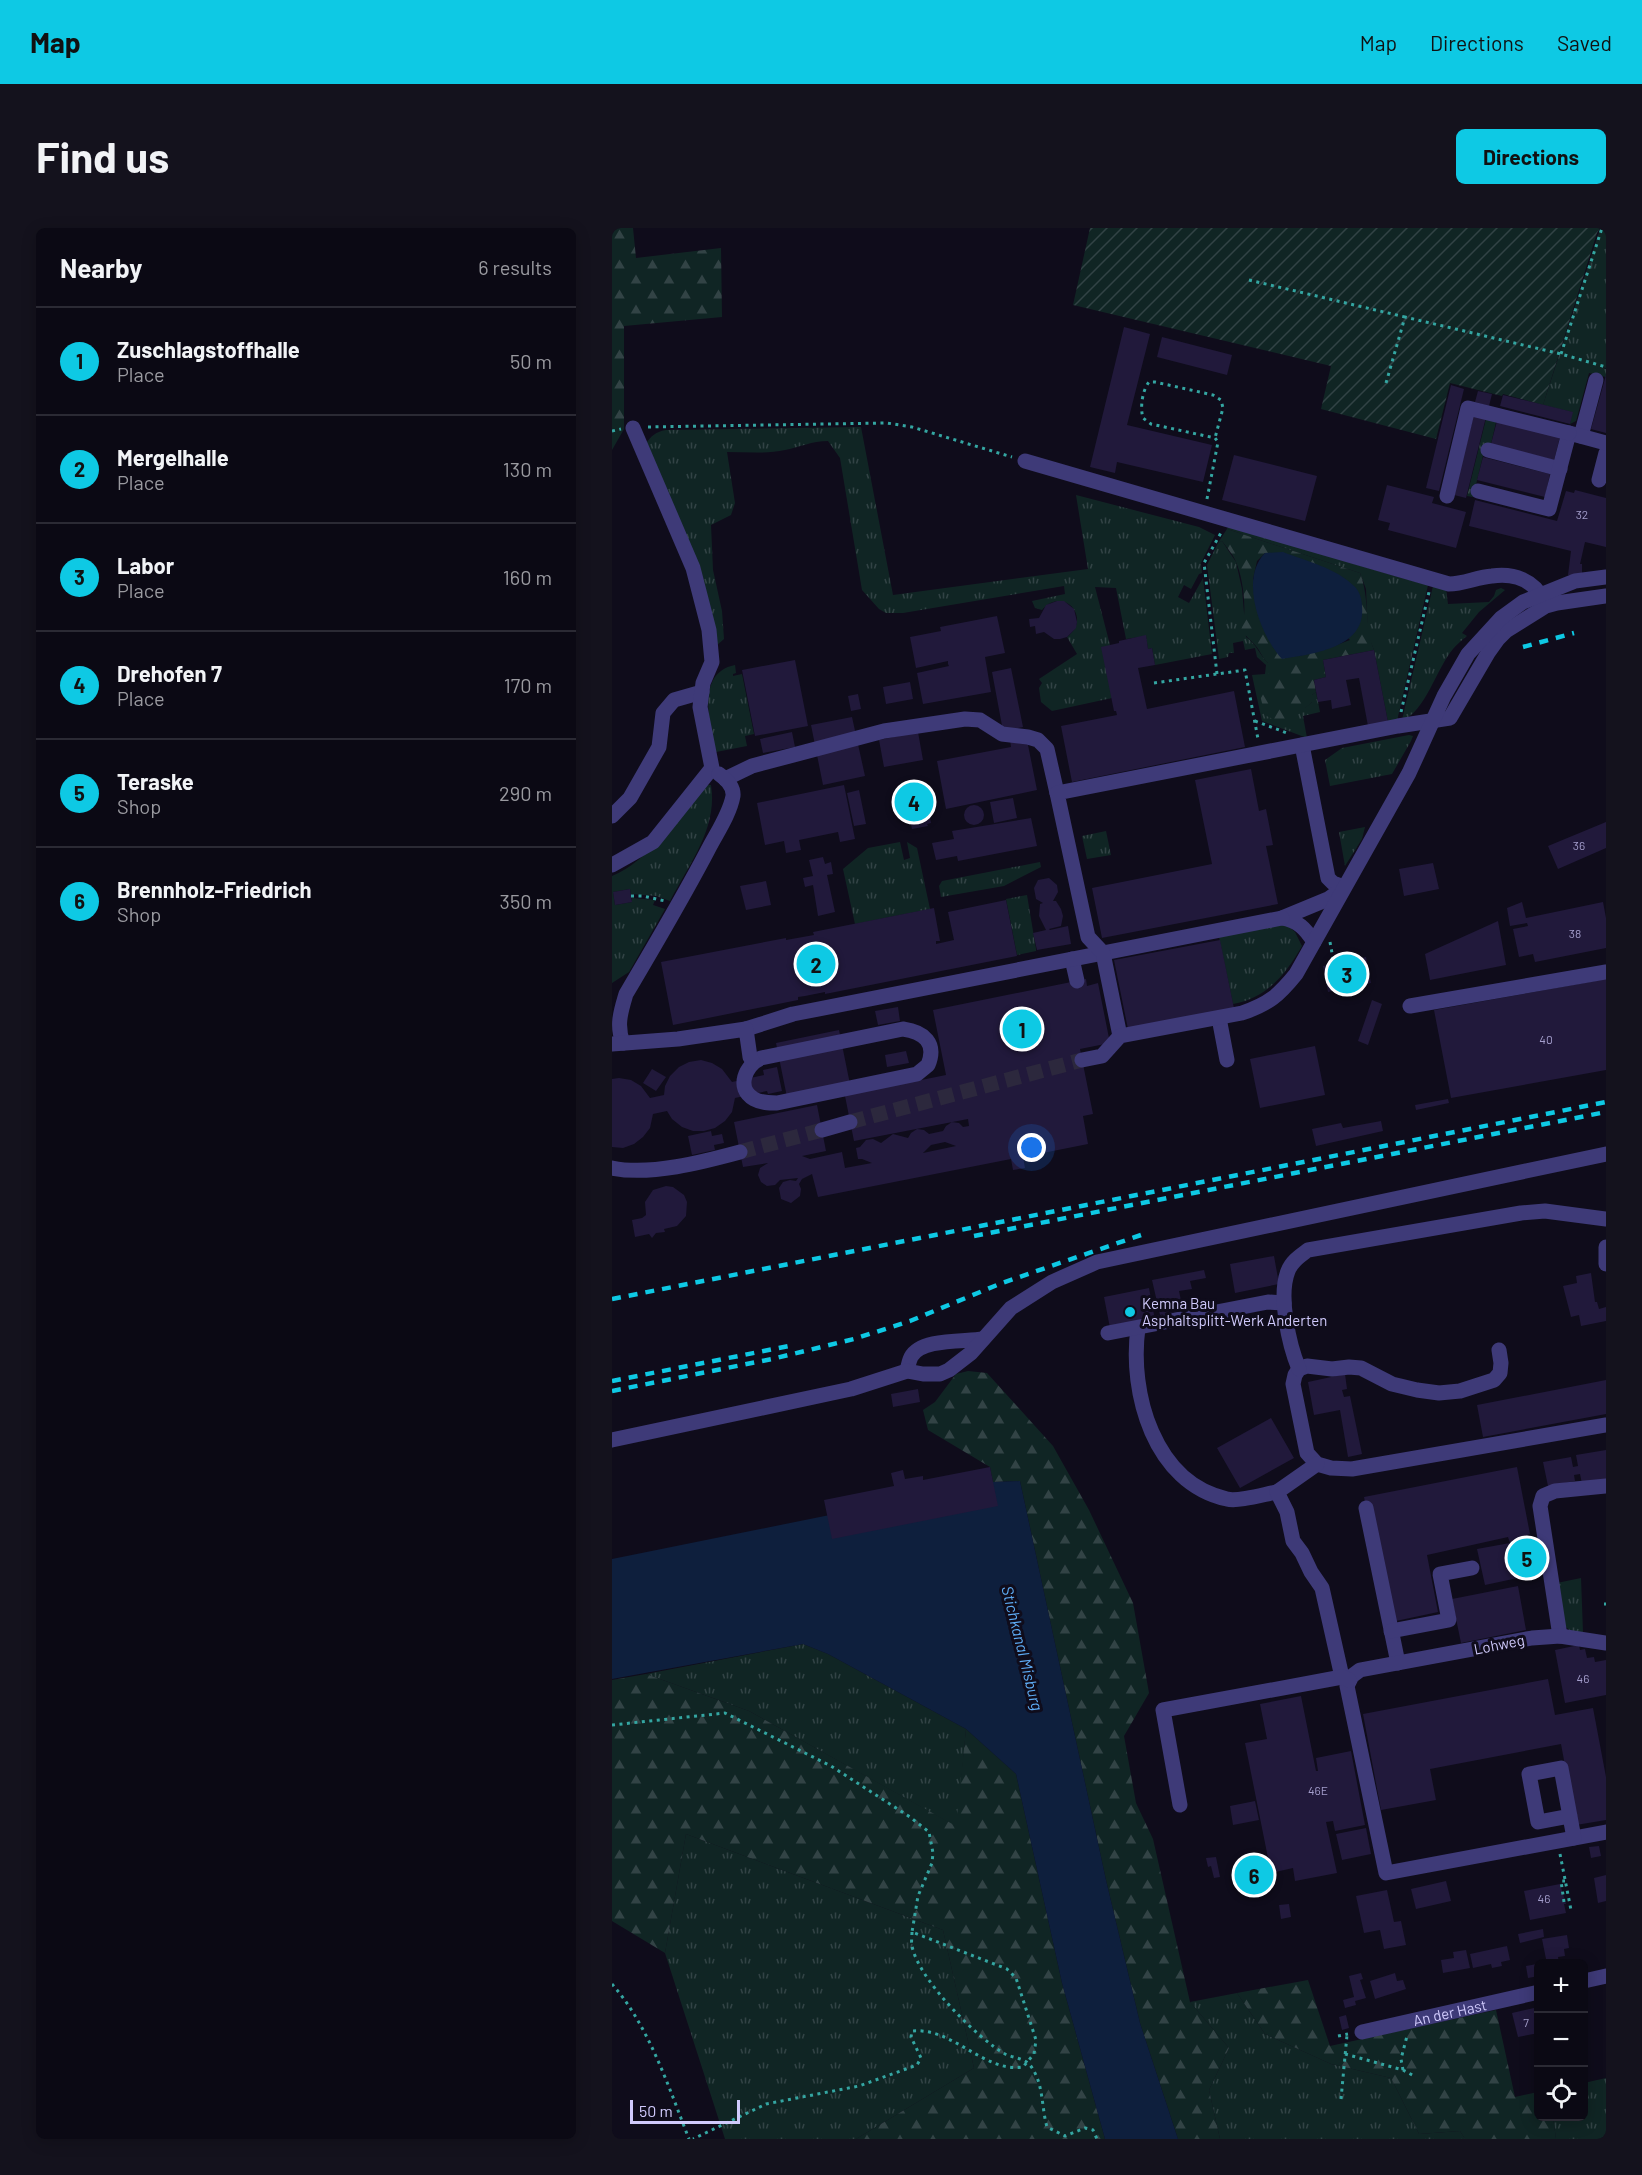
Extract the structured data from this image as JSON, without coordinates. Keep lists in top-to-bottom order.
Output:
{
  "streets": {
    "street": ["Lohweg", "An der Hast"]
  },
  "water": ["Stichkanal Misburg"],
  "places": ["Kemna Bau Asphaltsplitt-Werk Anderten"],
  "house_numbers": [
    "32",
    "36",
    "38",
    "40",
    "46",
    "46E",
    "46",
    "7"
  ],
  "scale_bar": "50 m",
  "page": {
    "header": "Map",
    "nav": ["Map", "Directions", "Saved"],
    "buttons": "Directions",
    "title": "Find us",
    "heading": ["Nearby", "6 results"],
    "list": [
      {
        "mark": "1",
        "name": "Zuschlagstoffhalle",
        "note": "Place",
        "value": "50 m"
      },
      {
        "mark": "2",
        "name": "Mergelhalle",
        "note": "Place",
        "value": "130 m"
      },
      {
        "mark": "3",
        "name": "Labor",
        "note": "Place",
        "value": "160 m"
      },
      {
        "mark": "4",
        "name": "Drehofen 7",
        "note": "Place",
        "value": "170 m"
      },
      {
        "mark": "5",
        "name": "Teraske",
        "note": "Shop",
        "value": "290 m"
      },
      {
        "mark": "6",
        "name": "Brennholz-Friedrich",
        "note": "Shop",
        "value": "350 m"
      }
    ],
    "pins": [
      "4",
      "2",
      "3",
      "1",
      "5",
      "6"
    ],
    "map_buttons": ["+", "−"],
    "scale": "50 m"
  }
}
